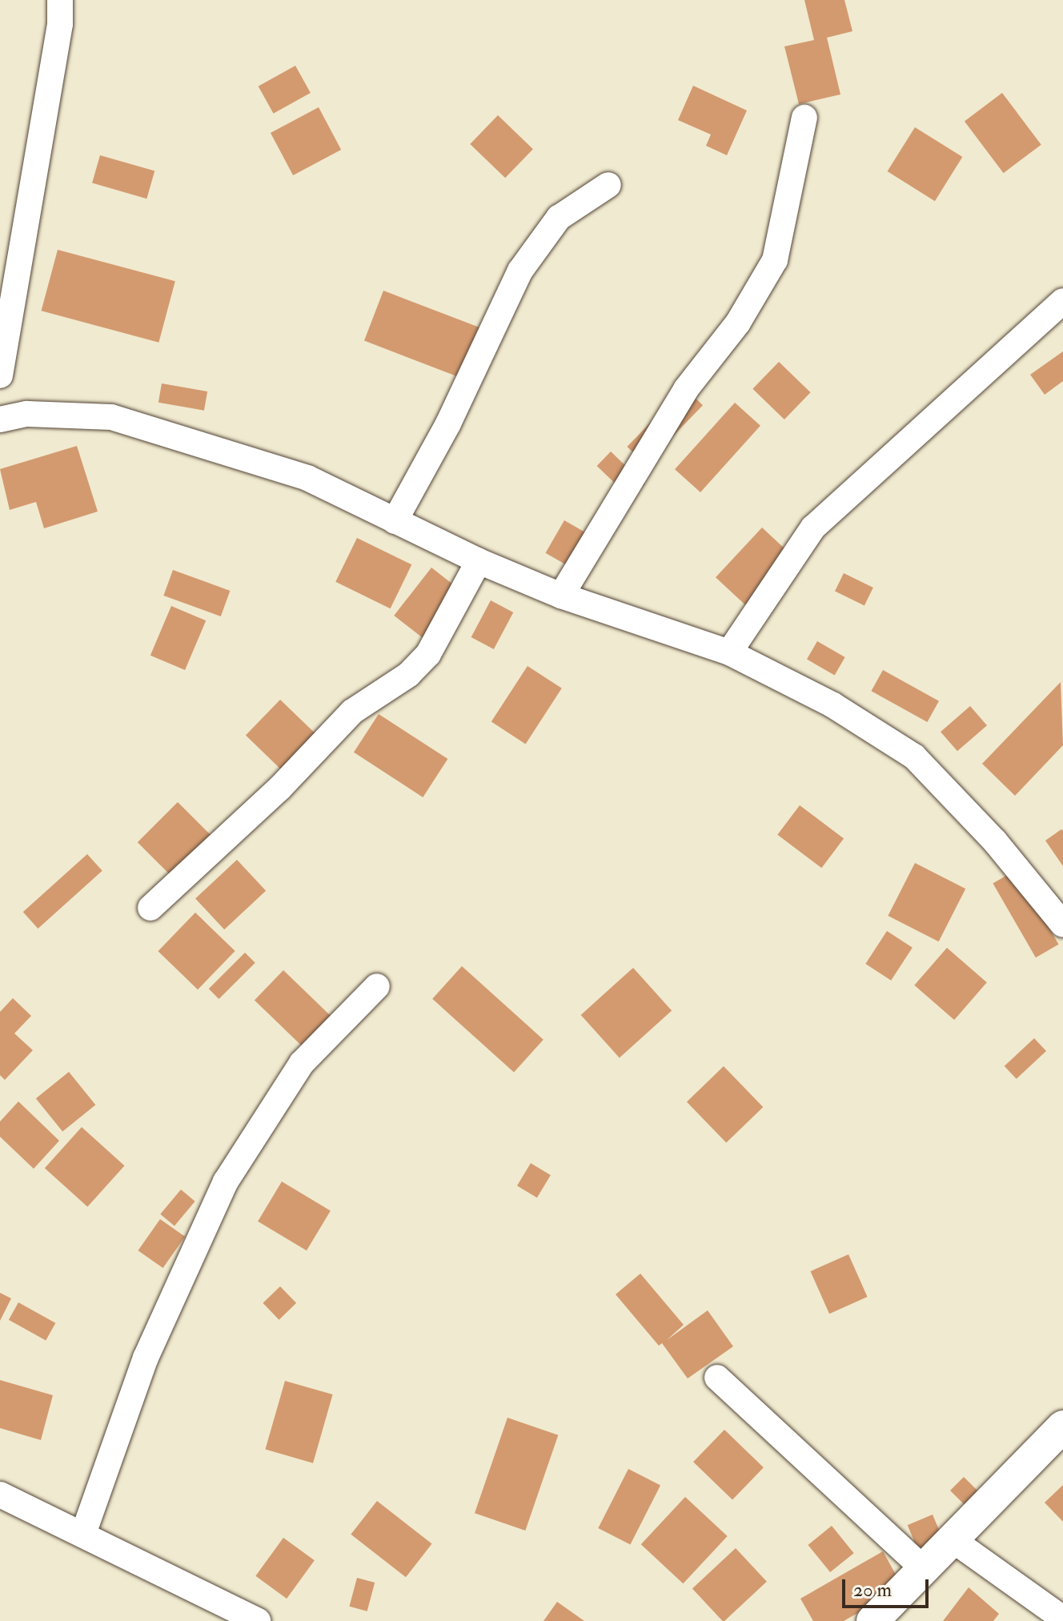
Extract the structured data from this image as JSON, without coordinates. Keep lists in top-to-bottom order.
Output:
{
  "scale_bar": "20 m"
}
